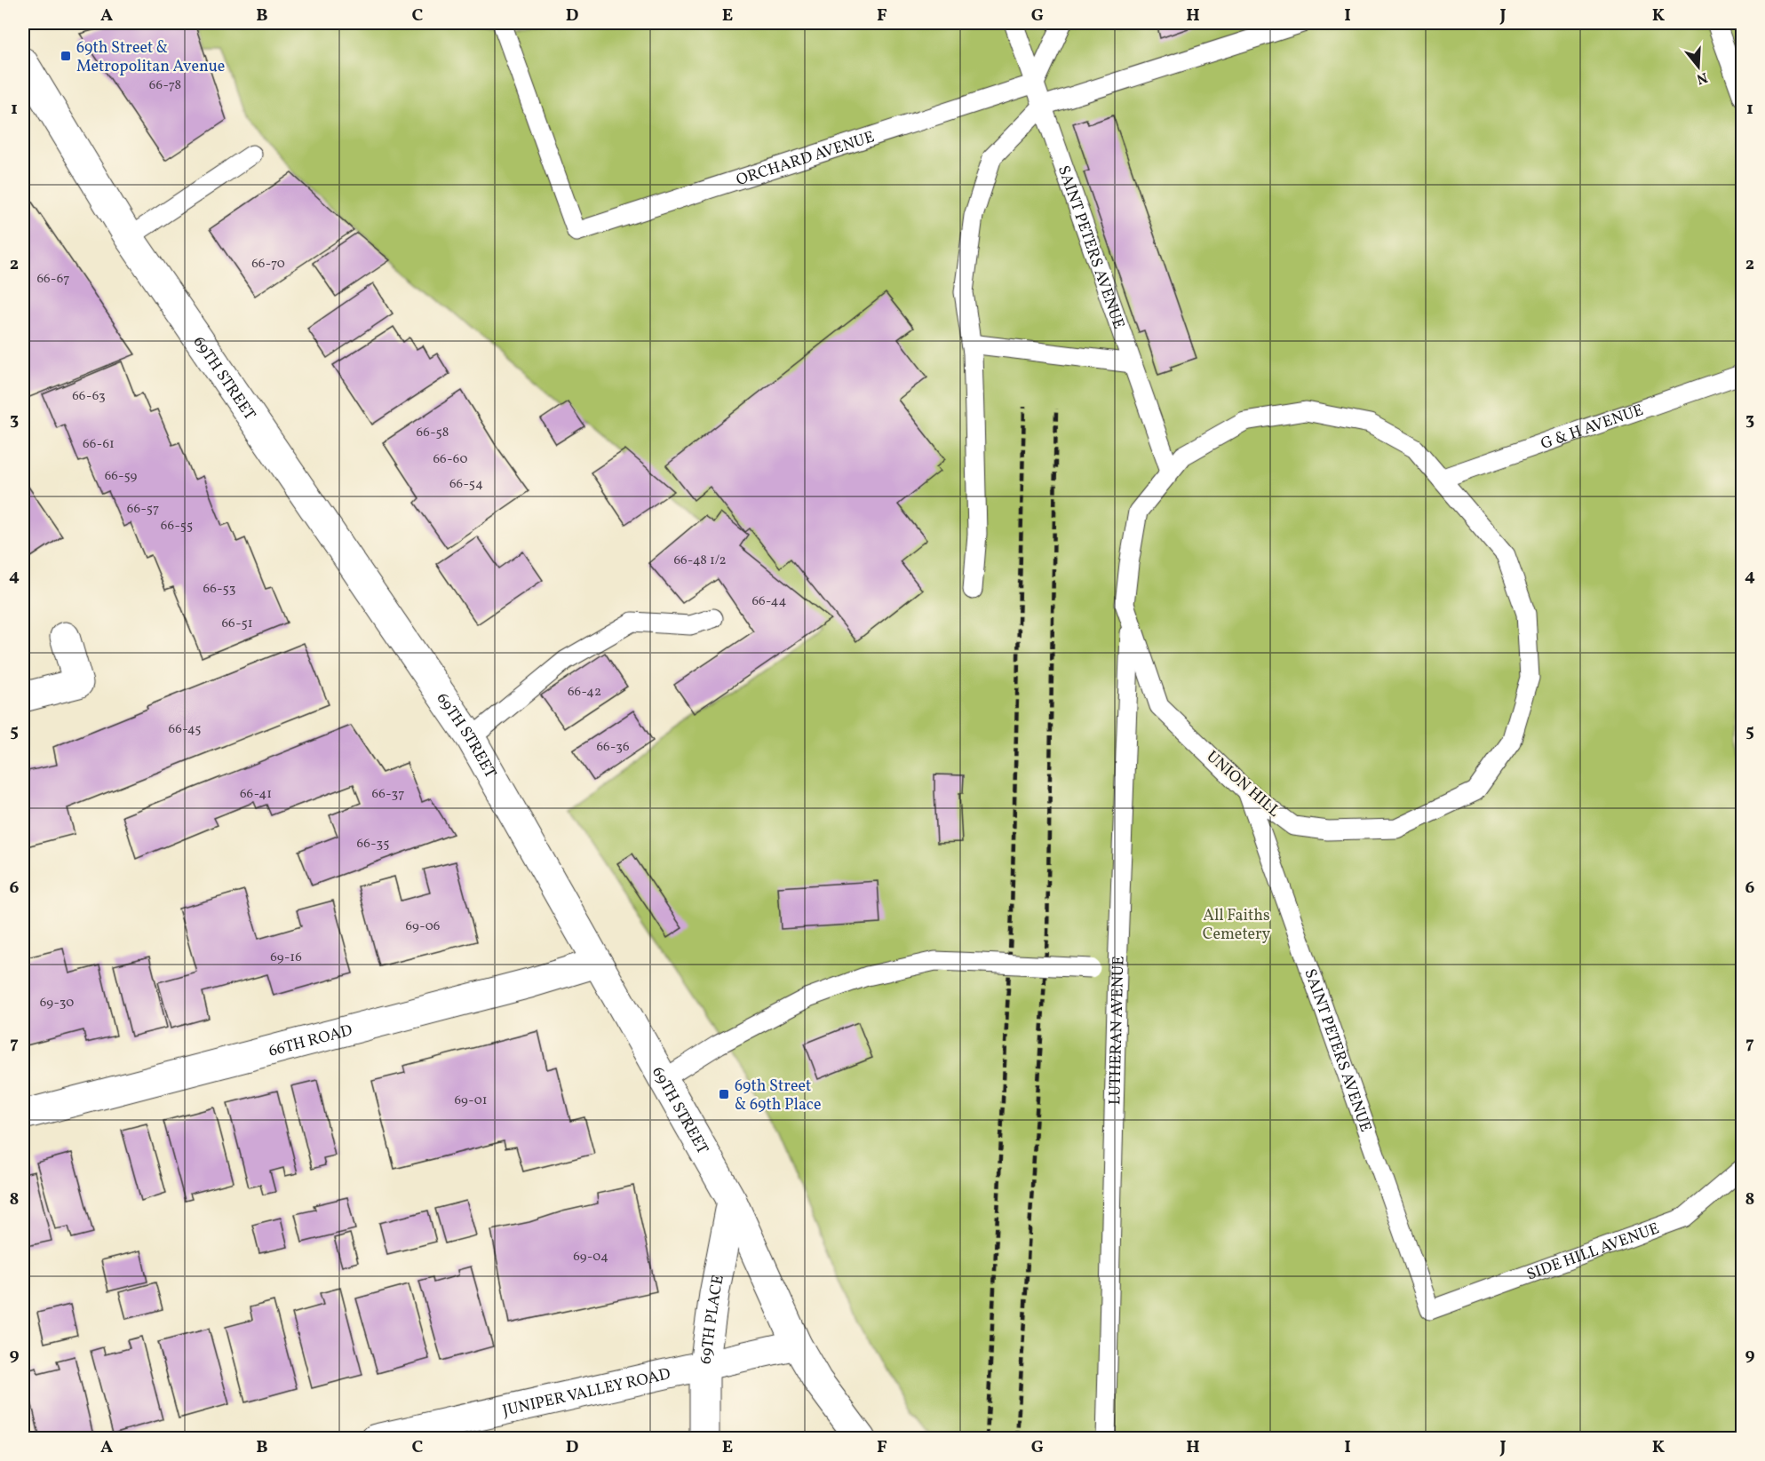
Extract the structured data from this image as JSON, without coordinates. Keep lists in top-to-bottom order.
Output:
{
  "streets": {
    "main road": [
      "69TH STREET",
      "66TH ROAD",
      "69TH PLACE",
      "JUNIPER VALLEY ROAD"
    ],
    "lane": [
      "ORCHARD AVENUE",
      "SAINT PETERS AVENUE",
      "G & H AVENUE",
      "UNION HILL",
      "LUTHERAN AVENUE",
      "SIDE HILL AVENUE"
    ]
  },
  "crossings": [
    ["ORCHARD AVENUE", "SAINT PETERS AVENUE"],
    ["SAINT PETERS AVENUE", "UNION HILL"],
    ["SAINT PETERS AVENUE", "SIDE HILL AVENUE"],
    ["69TH STREET", "66TH ROAD"],
    ["69TH STREET", "69TH PLACE"],
    ["69TH STREET", "JUNIPER VALLEY ROAD"],
    ["G & H AVENUE", "UNION HILL"],
    ["UNION HILL", "LUTHERAN AVENUE"],
    ["69TH PLACE", "JUNIPER VALLEY ROAD"]
  ],
  "parks": ["All Faiths Cemetery"],
  "places": {
    "transit": ["69th Street & Metropolitan Avenue", "69th Street & 69th Place"]
  },
  "house_numbers": [
    "66-78",
    "66-70",
    "66-67",
    "66-63",
    "66-58",
    "66-61",
    "66-60",
    "66-59",
    "66-54",
    "66-57",
    "66-55",
    "66-48 1/2",
    "66-53",
    "66-44",
    "66-51",
    "66-42",
    "66-45",
    "66-36",
    "66-41",
    "66-37",
    "66-35",
    "69-06",
    "69-16",
    "69-30",
    "69-01",
    "69-04"
  ],
  "north": "bottom",
  "grid": {
    "columns": [
      "A",
      "B",
      "C",
      "D",
      "E",
      "F",
      "G",
      "H",
      "I",
      "J",
      "K"
    ],
    "rows": [
      "1",
      "2",
      "3",
      "4",
      "5",
      "6",
      "7",
      "8",
      "9"
    ]
  }
}
